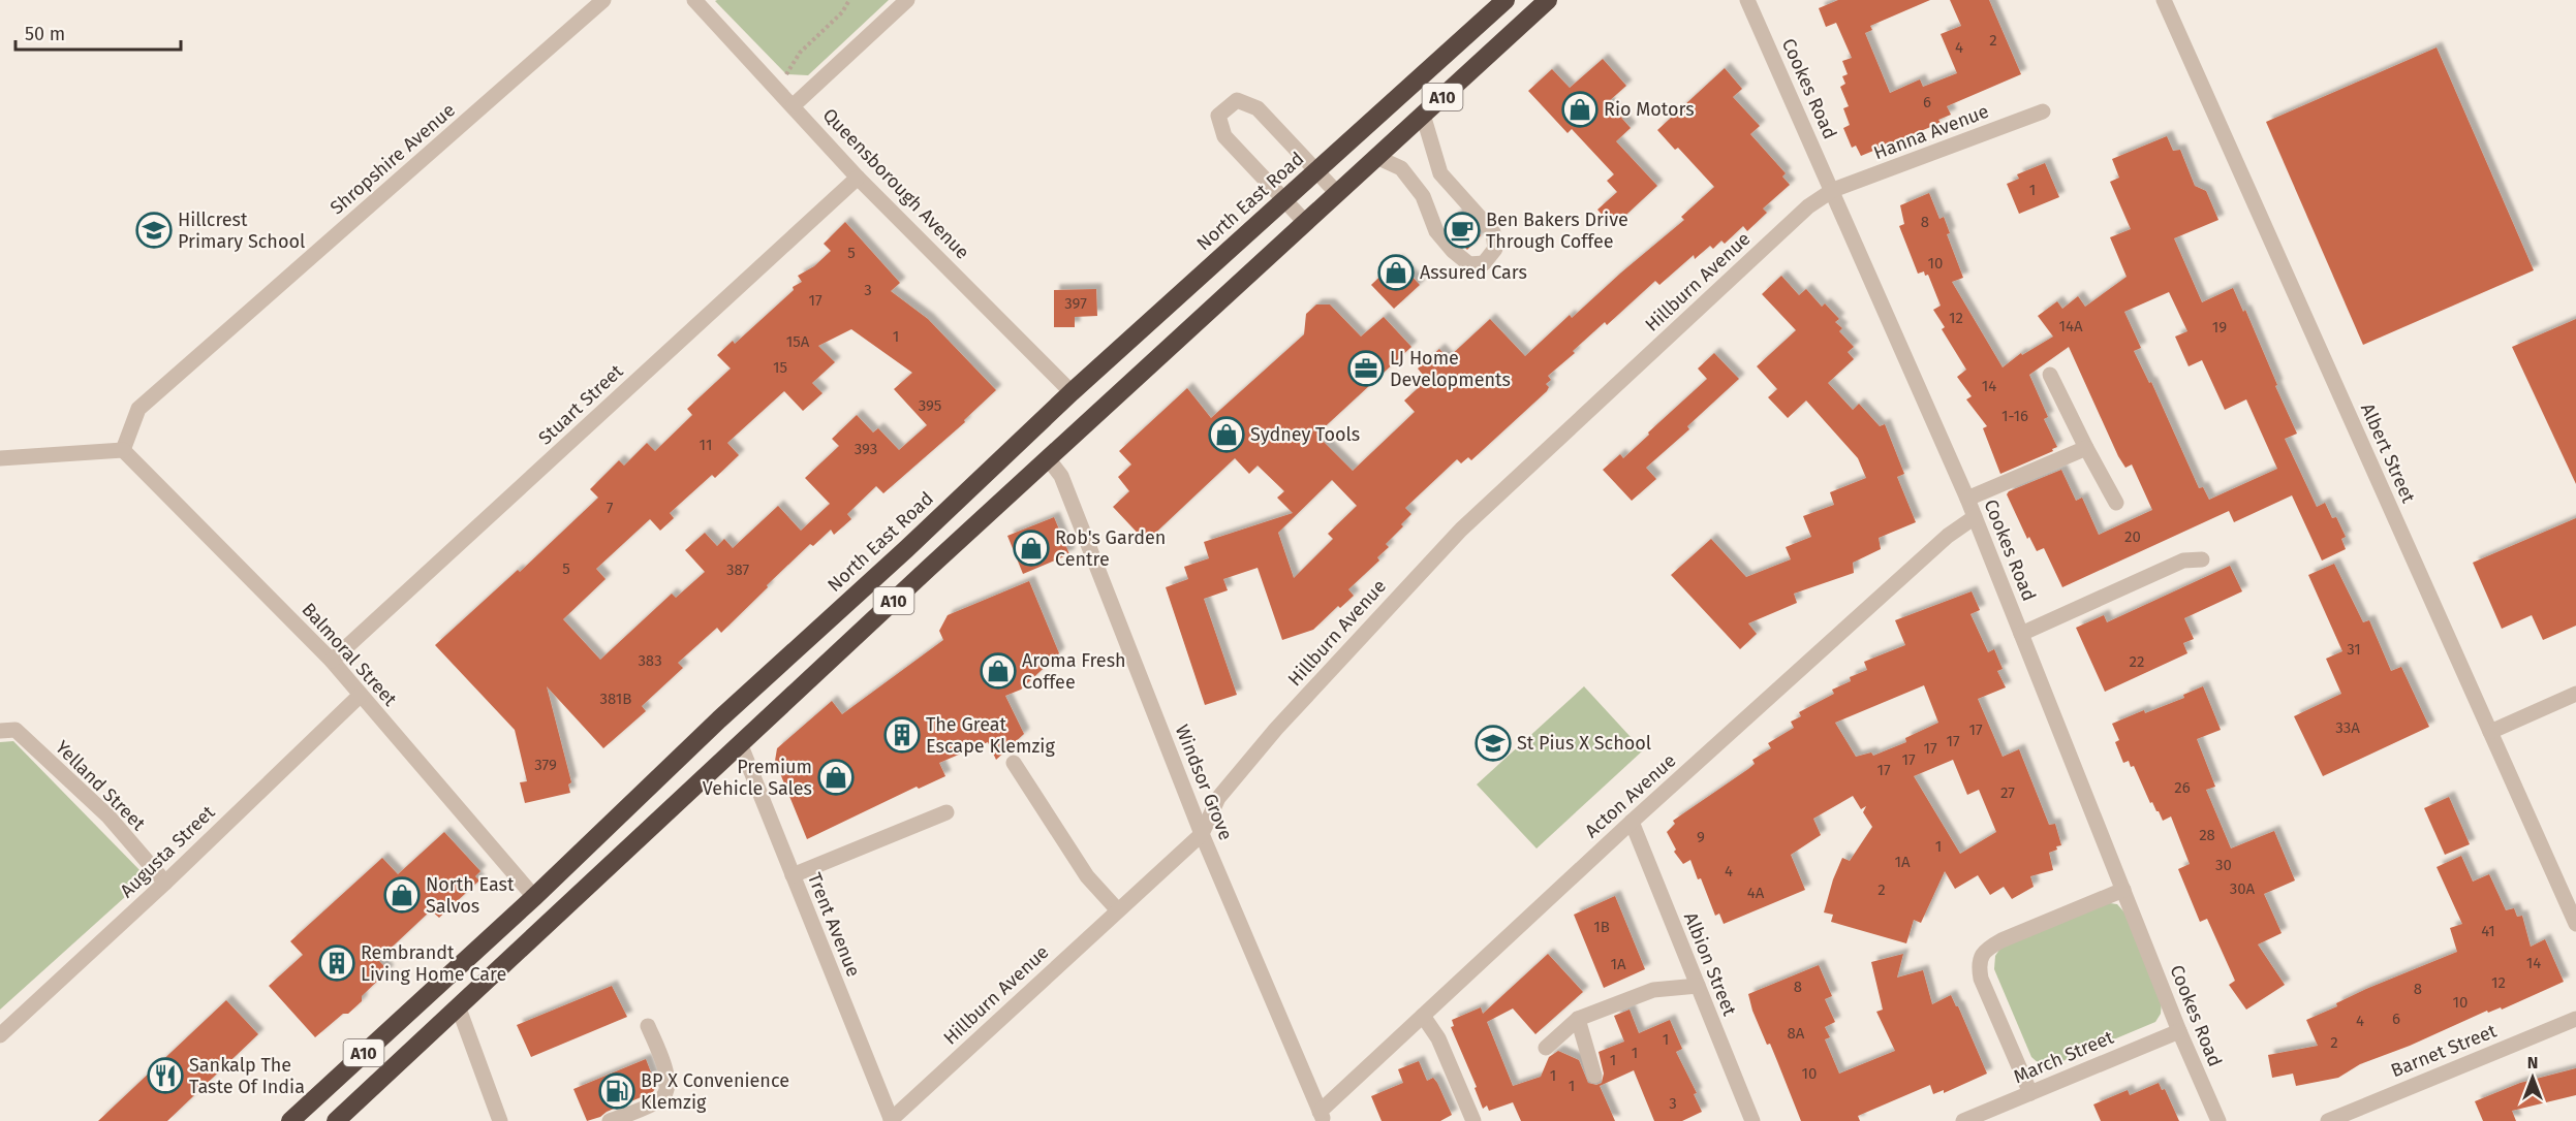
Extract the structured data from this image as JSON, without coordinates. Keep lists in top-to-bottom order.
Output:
{
  "streets": {
    "highway": ["A10", "North East Road"],
    "street": [
      "Cookes Road",
      "Hanna Avenue",
      "Shropshire Avenue",
      "Queensborough Avenue",
      "Hillburn Avenue",
      "Stuart Street",
      "Albert Street",
      "Balmoral Street",
      "Windsor Grove",
      "Yelland Street",
      "Acton Avenue",
      "Augusta Street",
      "Trent Avenue",
      "Albion Street",
      "Barnet Street",
      "March Street"
    ]
  },
  "crossings": [
    ["Cookes Road", "Hanna Avenue"],
    ["Cookes Road", "Hillburn Avenue"],
    ["Cookes Road", "Acton Avenue"],
    ["Cookes Road", "March Street"],
    ["A10", "Windsor Grove"],
    ["A10", "Trent Avenue"],
    ["Hanna Avenue", "Hillburn Avenue"],
    ["Shropshire Avenue", "Balmoral Street"],
    ["Queensborough Avenue", "North East Road"],
    ["Queensborough Avenue", "Stuart Street"],
    ["North East Road", "Balmoral Street"],
    ["Hillburn Avenue", "Windsor Grove"],
    ["Hillburn Avenue", "Trent Avenue"],
    ["Stuart Street", "Balmoral Street"],
    ["Balmoral Street", "Augusta Street"],
    ["Windsor Grove", "Acton Avenue"],
    ["Yelland Street", "Augusta Street"],
    ["Acton Avenue", "Albion Street"]
  ],
  "places": {
    "shop": [
      "Rio Motors",
      "Assured Cars",
      "Sydney Tools",
      "Rob's Garden Centre",
      "Aroma Fresh Coffee",
      "Premium Vehicle Sales",
      "North East Salvos"
    ],
    "school or university": ["Hillcrest Primary School", "St Pius X School"],
    "cafe": ["Ben Bakers Drive Through Coffee"],
    "office": ["LJ Home Developments"],
    "building": ["The Great Escape Klemzig", "Rembrandt Living Home Care"],
    "restaurant": ["Sankalp The Taste Of India"],
    "fuel station": ["BP X Convenience Klemzig"]
  },
  "house_numbers": [
    "2",
    "4",
    "6",
    "1",
    "8",
    "5",
    "10",
    "3",
    "17",
    "397",
    "12",
    "14A",
    "19",
    "1",
    "15A",
    "15",
    "14",
    "395",
    "1-16",
    "11",
    "393",
    "7",
    "20",
    "5",
    "387",
    "31",
    "383",
    "22",
    "381B",
    "33A",
    "17",
    "17",
    "17",
    "17",
    "379",
    "17",
    "26",
    "27",
    "28",
    "9",
    "1",
    "1A",
    "30",
    "4",
    "30A",
    "2",
    "4A",
    "1B",
    "41",
    "14",
    "1A",
    "12",
    "8",
    "8",
    "10",
    "6",
    "4",
    "8A",
    "1",
    "2",
    "1",
    "1",
    "10",
    "1",
    "1",
    "3"
  ],
  "scale_bar": "50 m",
  "north": "top"
}
